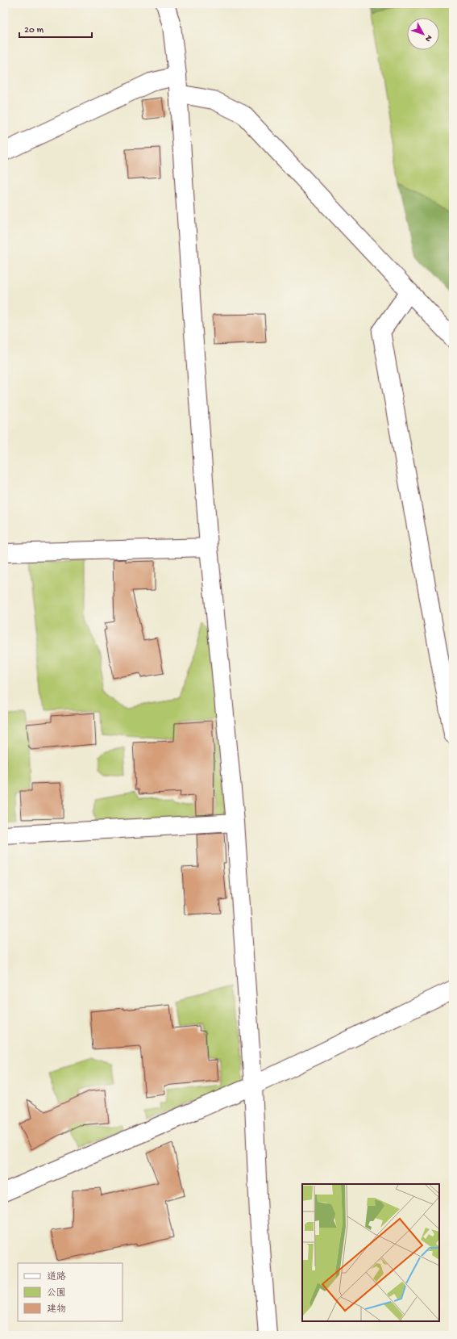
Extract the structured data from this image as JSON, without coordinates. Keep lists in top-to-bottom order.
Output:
{
  "legend": ["道路", "公園", "建物"],
  "scale_bar": "20 m",
  "north": "bottom right"
}
